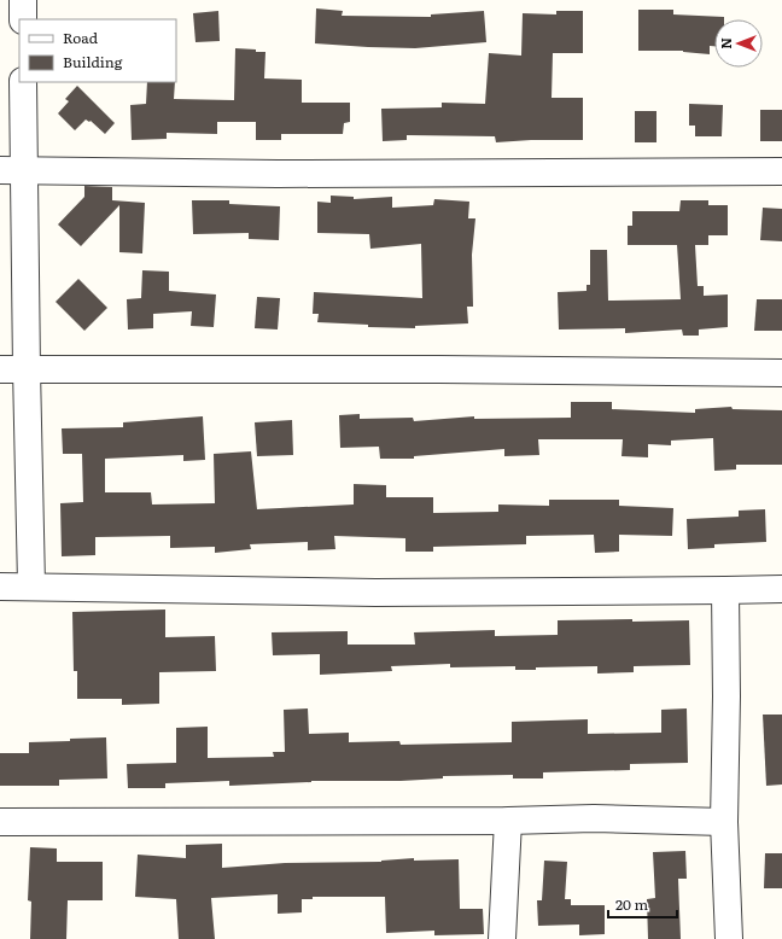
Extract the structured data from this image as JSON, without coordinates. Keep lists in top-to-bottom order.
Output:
{
  "legend": ["Road", "Building"],
  "scale_bar": "20 m",
  "north": "left"
}
